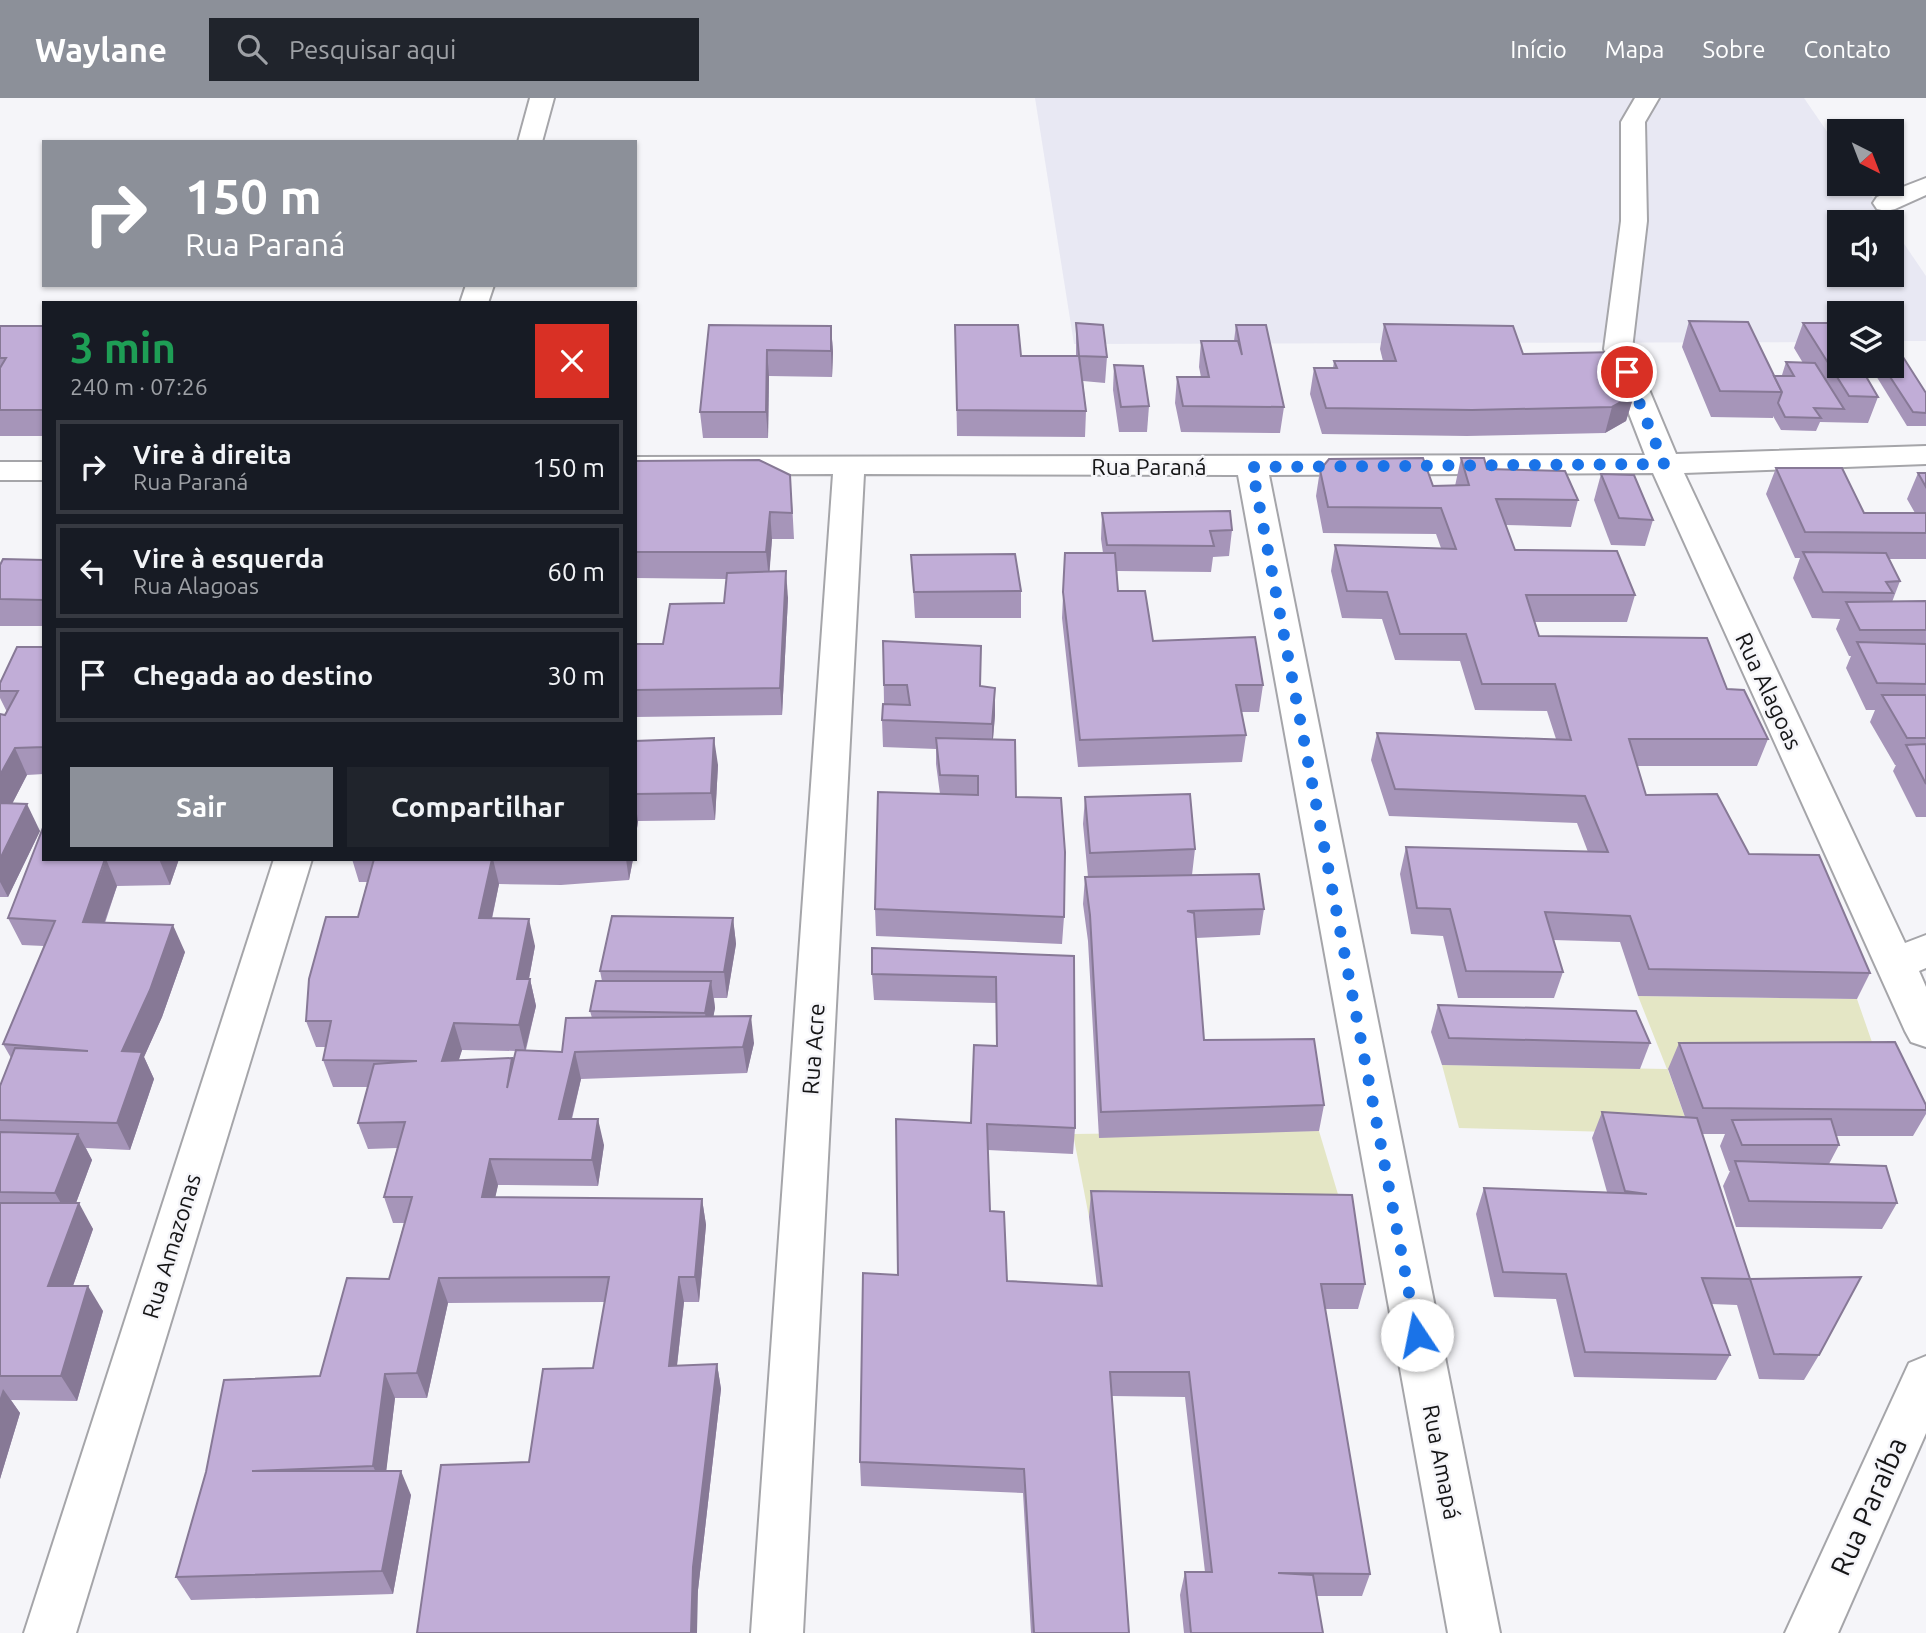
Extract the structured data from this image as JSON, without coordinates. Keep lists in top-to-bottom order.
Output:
{
  "streets": {
    "street": [
      "Rua Paraná",
      "Rua Alagoas",
      "Rua Acre",
      "Rua Amazonas",
      "Rua Amapá",
      "Rua Paraíba"
    ]
  },
  "crossings": [
    ["Rua Paraná", "Rua Alagoas"],
    ["Rua Paraná", "Rua Acre"],
    ["Rua Paraná", "Rua Amapá"]
  ],
  "north": "bottom right",
  "page": {
    "header": "Waylane",
    "search": "Pesquisar aqui",
    "nav": [
      "Início",
      "Mapa",
      "Sobre",
      "Contato"
    ],
    "turn": ["150 m", "Rua Paraná"],
    "heading": ["3 min", "240 m · 07:26"],
    "list": [
      {
        "name": "Vire à direita",
        "note": "Rua Paraná",
        "value": "150 m"
      },
      {
        "name": "Vire à esquerda",
        "note": "Rua Alagoas",
        "value": "60 m"
      },
      {
        "name": "Chegada ao destino",
        "value": "30 m"
      }
    ],
    "buttons": ["Sair", "Compartilhar"]
  }
}
